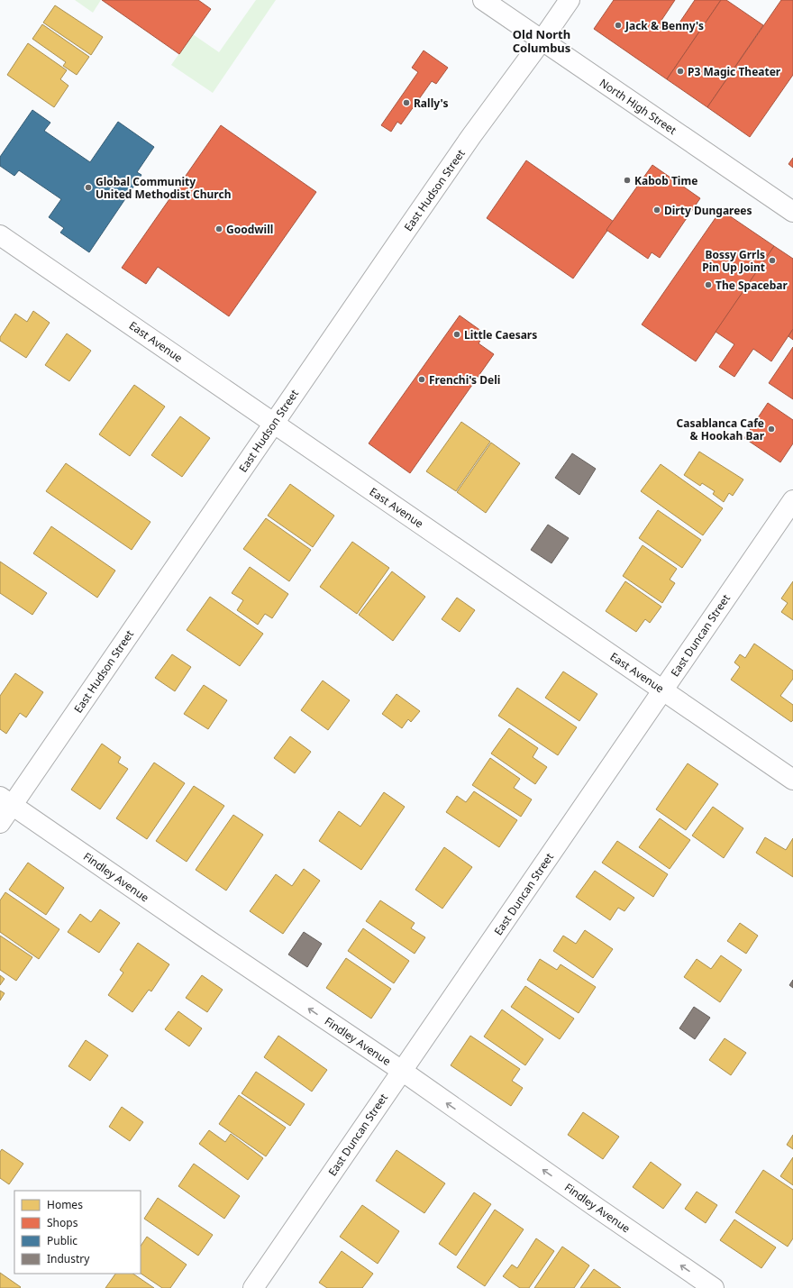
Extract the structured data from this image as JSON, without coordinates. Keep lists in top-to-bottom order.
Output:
{
  "streets": {
    "street": [
      "North High Street",
      "East Hudson Street",
      "East Avenue",
      "East Duncan Street",
      "Findley Avenue"
    ]
  },
  "crossings": [
    ["North High Street", "East Hudson Street"],
    ["East Hudson Street", "East Avenue"],
    ["East Hudson Street", "Findley Avenue"],
    ["East Avenue", "East Duncan Street"],
    ["East Duncan Street", "Findley Avenue"]
  ],
  "one_way": ["Findley Avenue"],
  "districts": ["Old North Columbus"],
  "places": [
    "Jack & Benny's",
    "P3 Magic Theater",
    "Rally's",
    "Kabob Time",
    "Global Community United Methodist Church",
    "Dirty Dungarees",
    "Goodwill",
    "Bossy Grrls Pin Up Joint",
    "The Spacebar",
    "Little Caesars",
    "Frenchi's Deli",
    "Casablanca Cafe & Hookah Bar"
  ],
  "legend": [
    "Homes",
    "Shops",
    "Public",
    "Industry"
  ]
}
